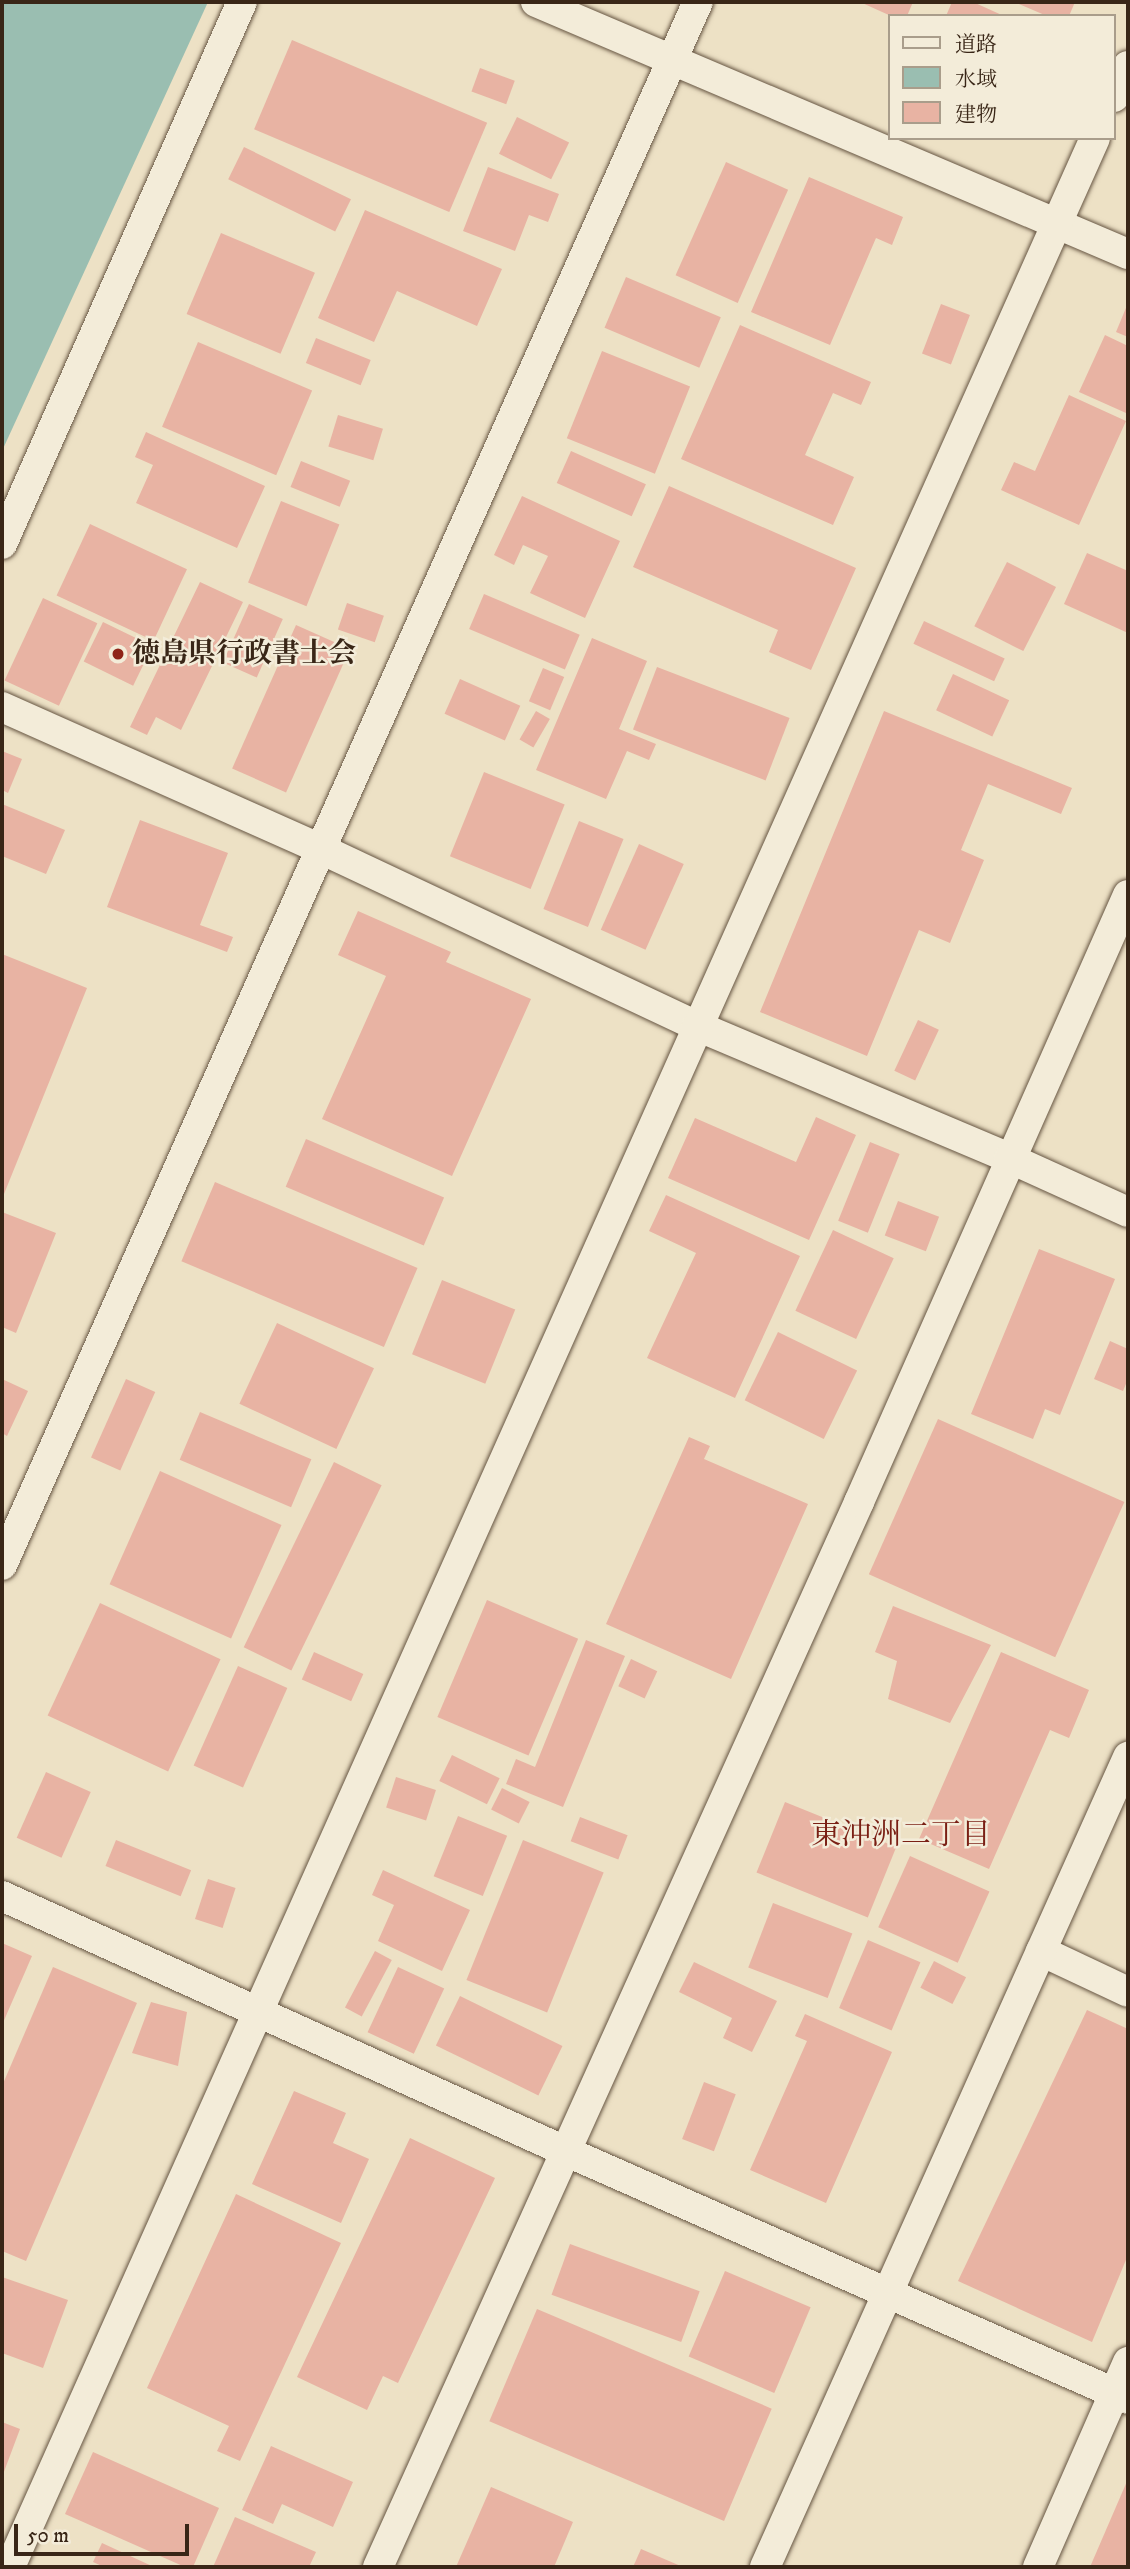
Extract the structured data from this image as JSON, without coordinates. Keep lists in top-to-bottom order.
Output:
{
  "districts": ["東沖洲二丁目"],
  "places": ["徳島県行政書士会"],
  "legend": ["道路", "水域", "建物"],
  "scale_bar": "50 m"
}
